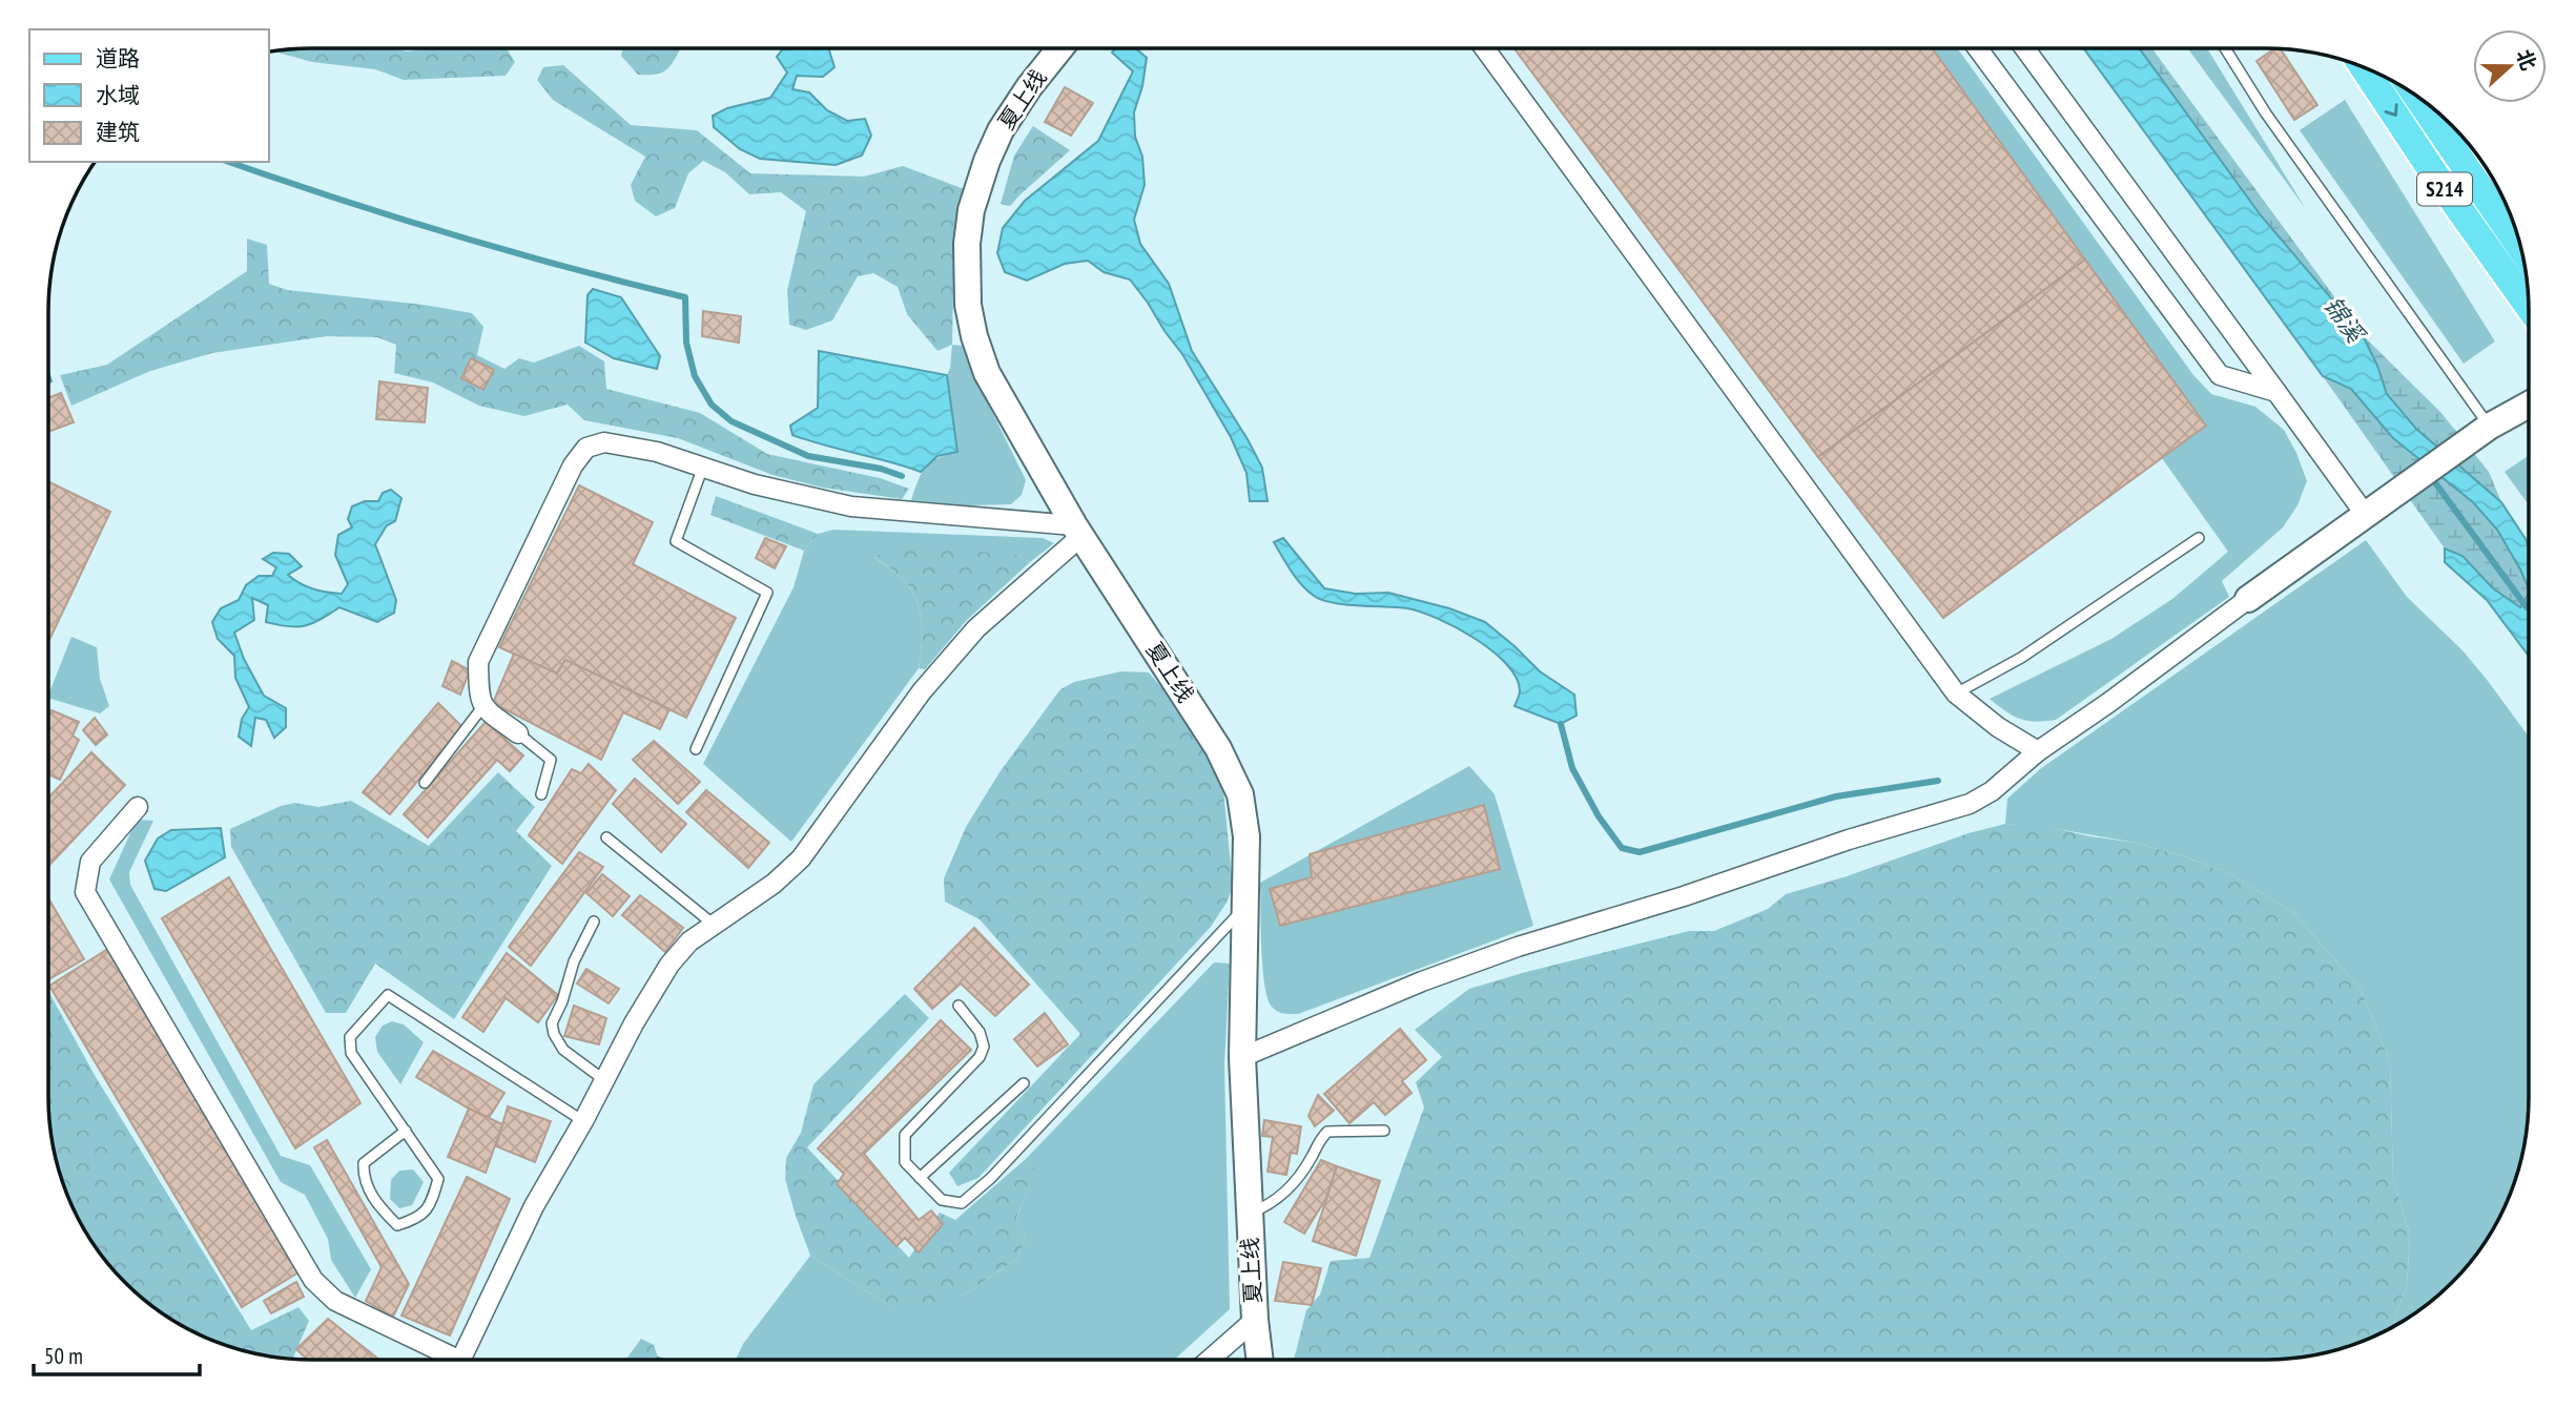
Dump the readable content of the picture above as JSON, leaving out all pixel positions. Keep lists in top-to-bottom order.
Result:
{
  "streets": {
    "main road": ["S214"],
    "street": ["夏上线"]
  },
  "water": ["锦溪"],
  "legend": ["道路", "水域", "建筑"],
  "scale_bar": "50 m",
  "north": "right"
}
